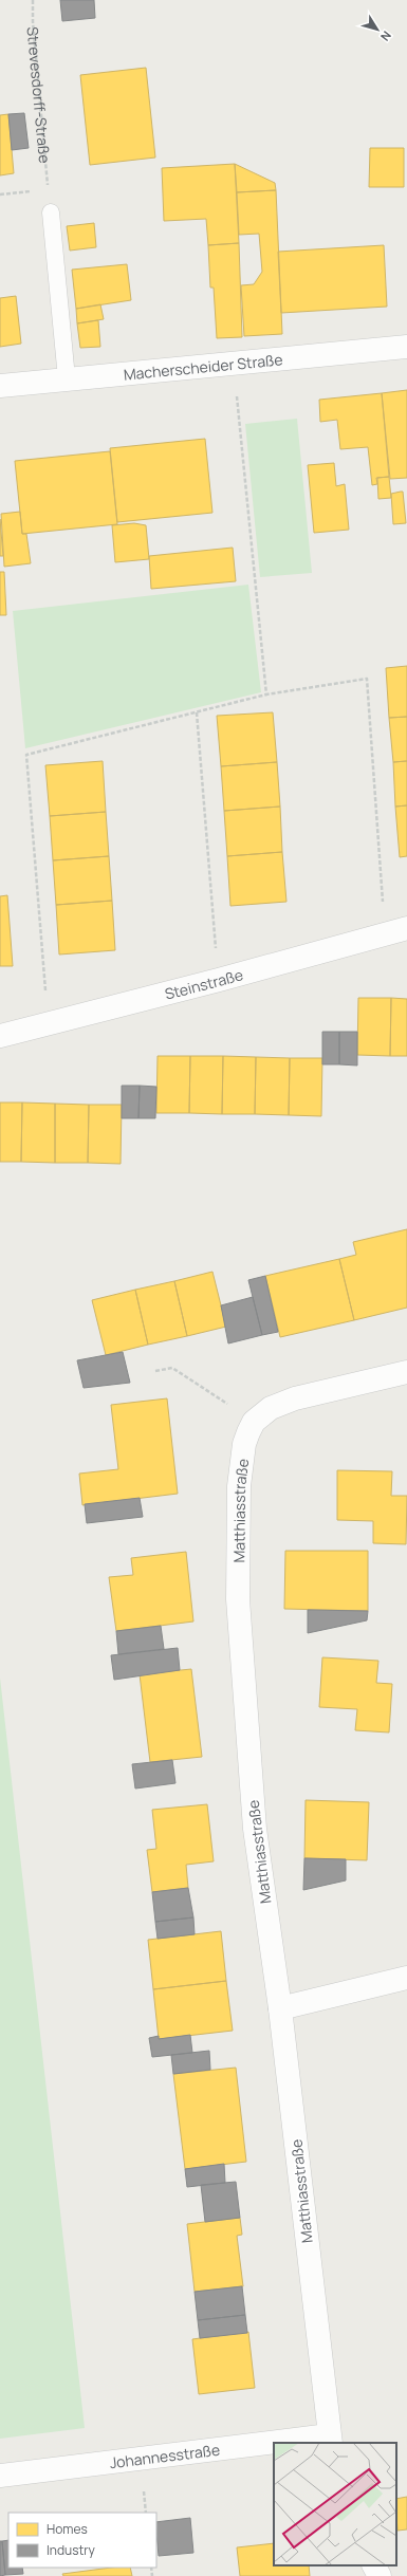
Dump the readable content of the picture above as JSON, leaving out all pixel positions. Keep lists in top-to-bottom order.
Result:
{
  "streets": {
    "street": [
      "Macherscheider Straße",
      "Steinstraße",
      "Matthiasstraße",
      "Johannesstraße"
    ],
    "path": ["Strevesdorff-Straße"]
  },
  "crossings": [
    ["Matthiasstraße", "Johannesstraße"]
  ],
  "legend": ["Homes", "Industry"],
  "north": "bottom right"
}
